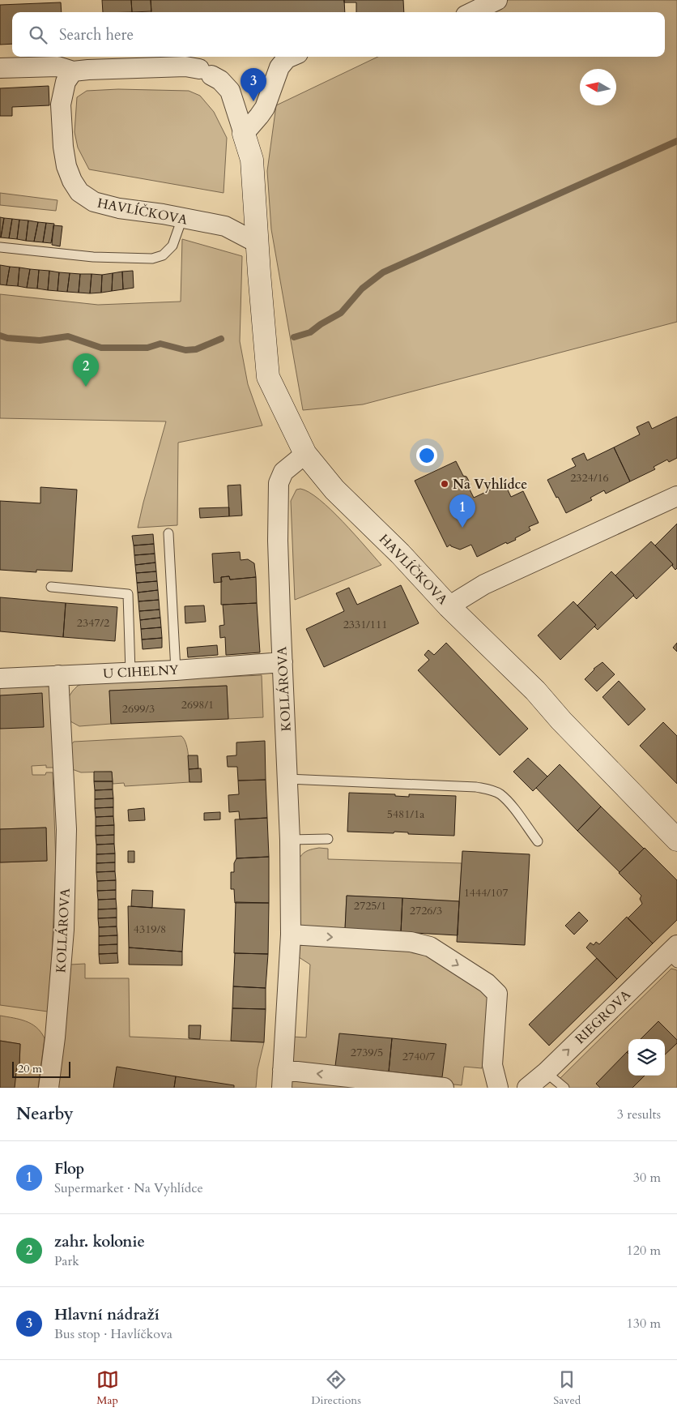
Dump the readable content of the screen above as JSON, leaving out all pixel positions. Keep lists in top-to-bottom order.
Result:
{
  "streets": {
    "street": [
      "HAVLÍČKOVA",
      "U CIHELNY",
      "KOLLÁROVA",
      "RIEGROVA"
    ]
  },
  "crossings": [
    ["HAVLÍČKOVA", "KOLLÁROVA"],
    ["U CIHELNY", "KOLLÁROVA"]
  ],
  "one_way": ["RIEGROVA"],
  "places": ["Na Vyhlídce"],
  "house_numbers": [
    "2324/16",
    "2347/2",
    "2331/111",
    "2698/1",
    "2699/3",
    "5481/1a",
    "1444/107",
    "2725/1",
    "2726/3",
    "4319/8",
    "2739/5",
    "2740/7"
  ],
  "scale_bar": "20 m",
  "north": "left",
  "page": {
    "search": "Search here",
    "pins": ["3", "2", "1"],
    "scale": "20 m",
    "heading": ["Nearby", "3 results"],
    "list": [
      {
        "mark": "1",
        "name": "Flop",
        "note": "Supermarket · Na Vyhlídce",
        "value": "30 m"
      },
      {
        "mark": "2",
        "name": "zahr. kolonie",
        "note": "Park",
        "value": "120 m"
      },
      {
        "mark": "3",
        "name": "Hlavní nádraží",
        "note": "Bus stop · Havlíčkova",
        "value": "130 m"
      }
    ],
    "nav": ["Map", "Directions", "Saved"]
  }
}
